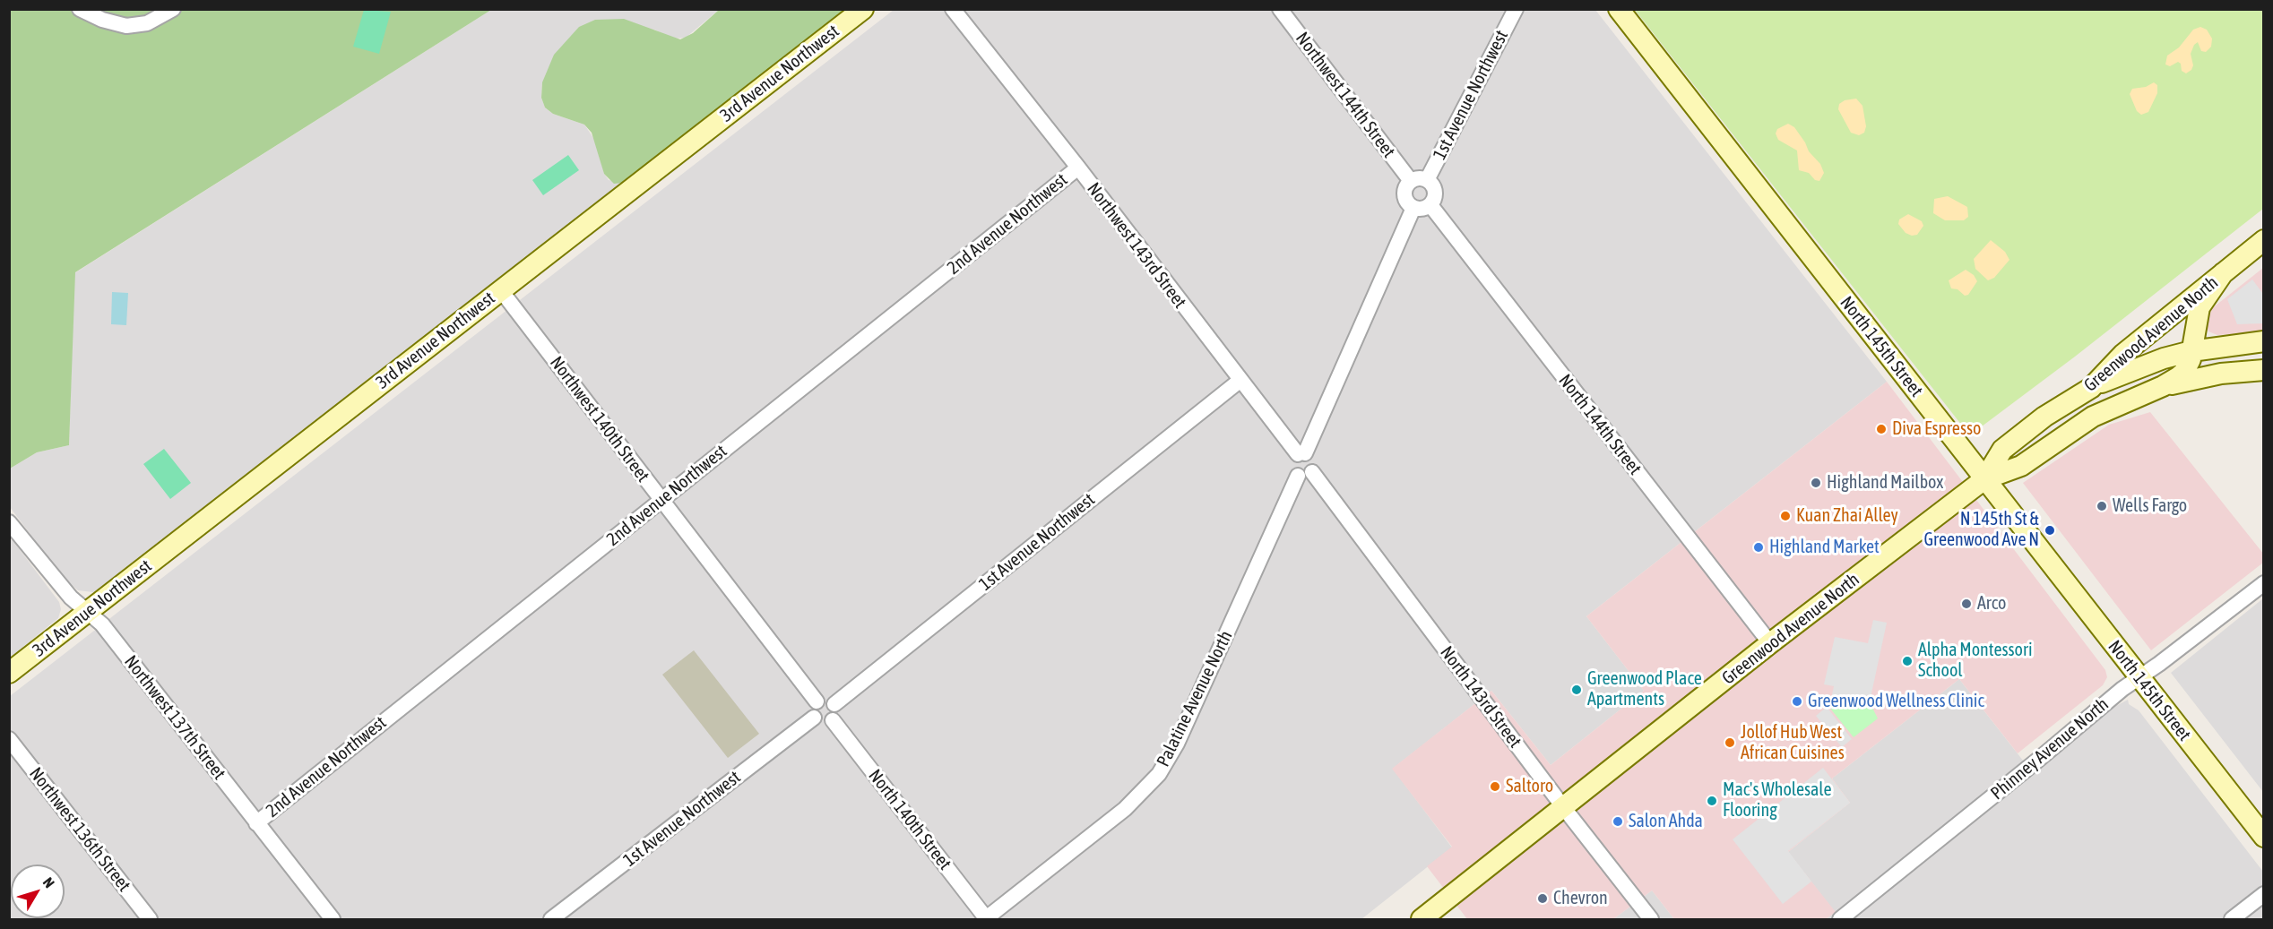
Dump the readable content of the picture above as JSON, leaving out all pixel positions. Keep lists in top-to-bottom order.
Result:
{
  "streets": {
    "street": [
      "3rd Avenue Northwest",
      "Northwest 144th Street",
      "1st Avenue Northwest",
      "2nd Avenue Northwest",
      "Northwest 143rd Street",
      "Greenwood Avenue North",
      "North 145th Street",
      "Northwest 140th Street",
      "North 144th Street",
      "North 143rd Street",
      "Palatine Avenue North",
      "Northwest 137th Street",
      "Phinney Avenue North",
      "North 140th Street",
      "Northwest 136th Street"
    ]
  },
  "crossings": [
    ["3rd Avenue Northwest", "Northwest 140th Street"],
    ["3rd Avenue Northwest", "Northwest 137th Street"],
    ["Northwest 144th Street", "1st Avenue Northwest"],
    ["Northwest 144th Street", "North 144th Street"],
    ["1st Avenue Northwest", "Northwest 143rd Street"],
    ["1st Avenue Northwest", "Northwest 140th Street"],
    ["1st Avenue Northwest", "North 144th Street"],
    ["1st Avenue Northwest", "North 140th Street"],
    ["2nd Avenue Northwest", "Northwest 143rd Street"],
    ["2nd Avenue Northwest", "Northwest 140th Street"],
    ["2nd Avenue Northwest", "Northwest 137th Street"],
    ["Greenwood Avenue North", "North 145th Street"],
    ["Greenwood Avenue North", "North 144th Street"],
    ["Greenwood Avenue North", "North 143rd Street"],
    ["North 145th Street", "Phinney Avenue North"],
    ["Northwest 140th Street", "North 140th Street"],
    ["North 143rd Street", "Palatine Avenue North"],
    ["Palatine Avenue North", "North 140th Street"]
  ],
  "places": [
    "Diva Espresso",
    "Highland Mailbox",
    "Wells Fargo",
    "Kuan Zhai Alley",
    "N 145th St & Greenwood Ave N",
    "Highland Market",
    "Arco",
    "Alpha Montessori School",
    "Greenwood Place Apartments",
    "Greenwood Wellness Clinic",
    "Jollof Hub West African Cuisines",
    "Saltoro",
    "Mac's Wholesale Flooring",
    "Salon Ahda",
    "Chevron"
  ],
  "north": "top right"
}
